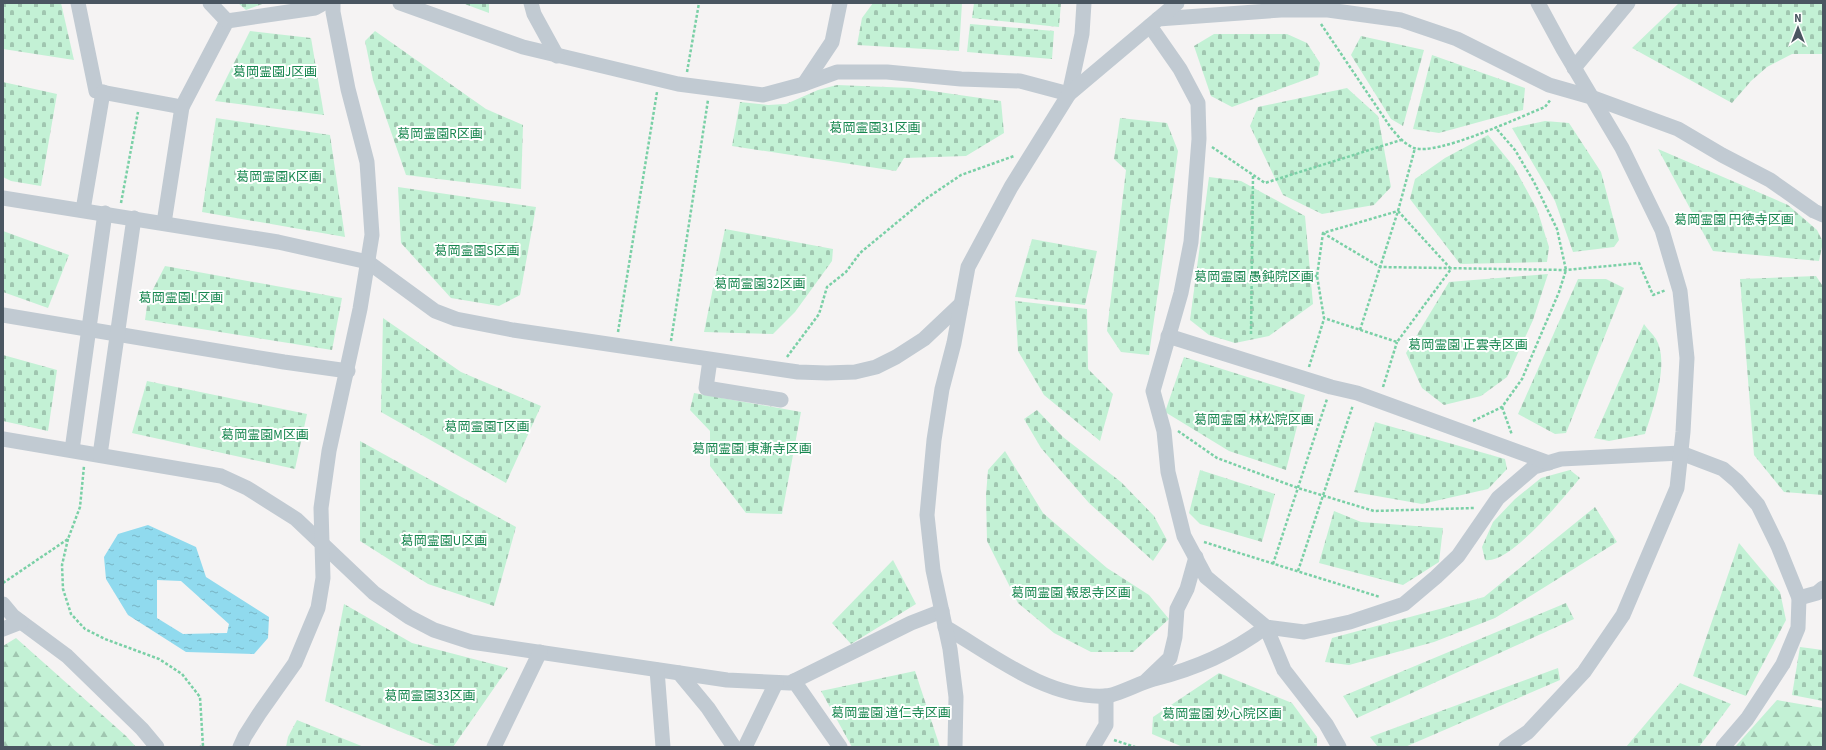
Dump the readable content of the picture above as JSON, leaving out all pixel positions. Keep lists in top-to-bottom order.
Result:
{
  "parks": [
    "葛岡霊園J区画",
    "葛岡霊園31区画",
    "葛岡霊園R区画",
    "葛岡霊園K区画",
    "葛岡霊園 円徳寺区画",
    "葛岡霊園S区画",
    "葛岡霊園 愚鈍院区画",
    "葛岡霊園32区画",
    "葛岡霊園L区画",
    "葛岡霊園 正雲寺区画",
    "葛岡霊園 林松院区画",
    "葛岡霊園T区画",
    "葛岡霊園M区画",
    "葛岡霊園 東漸寺区画",
    "葛岡霊園U区画",
    "葛岡霊園 報恩寺区画",
    "葛岡霊園33区画",
    "葛岡霊園 道仁寺区画",
    "葛岡霊園 妙心院区画"
  ],
  "north": "top"
}
